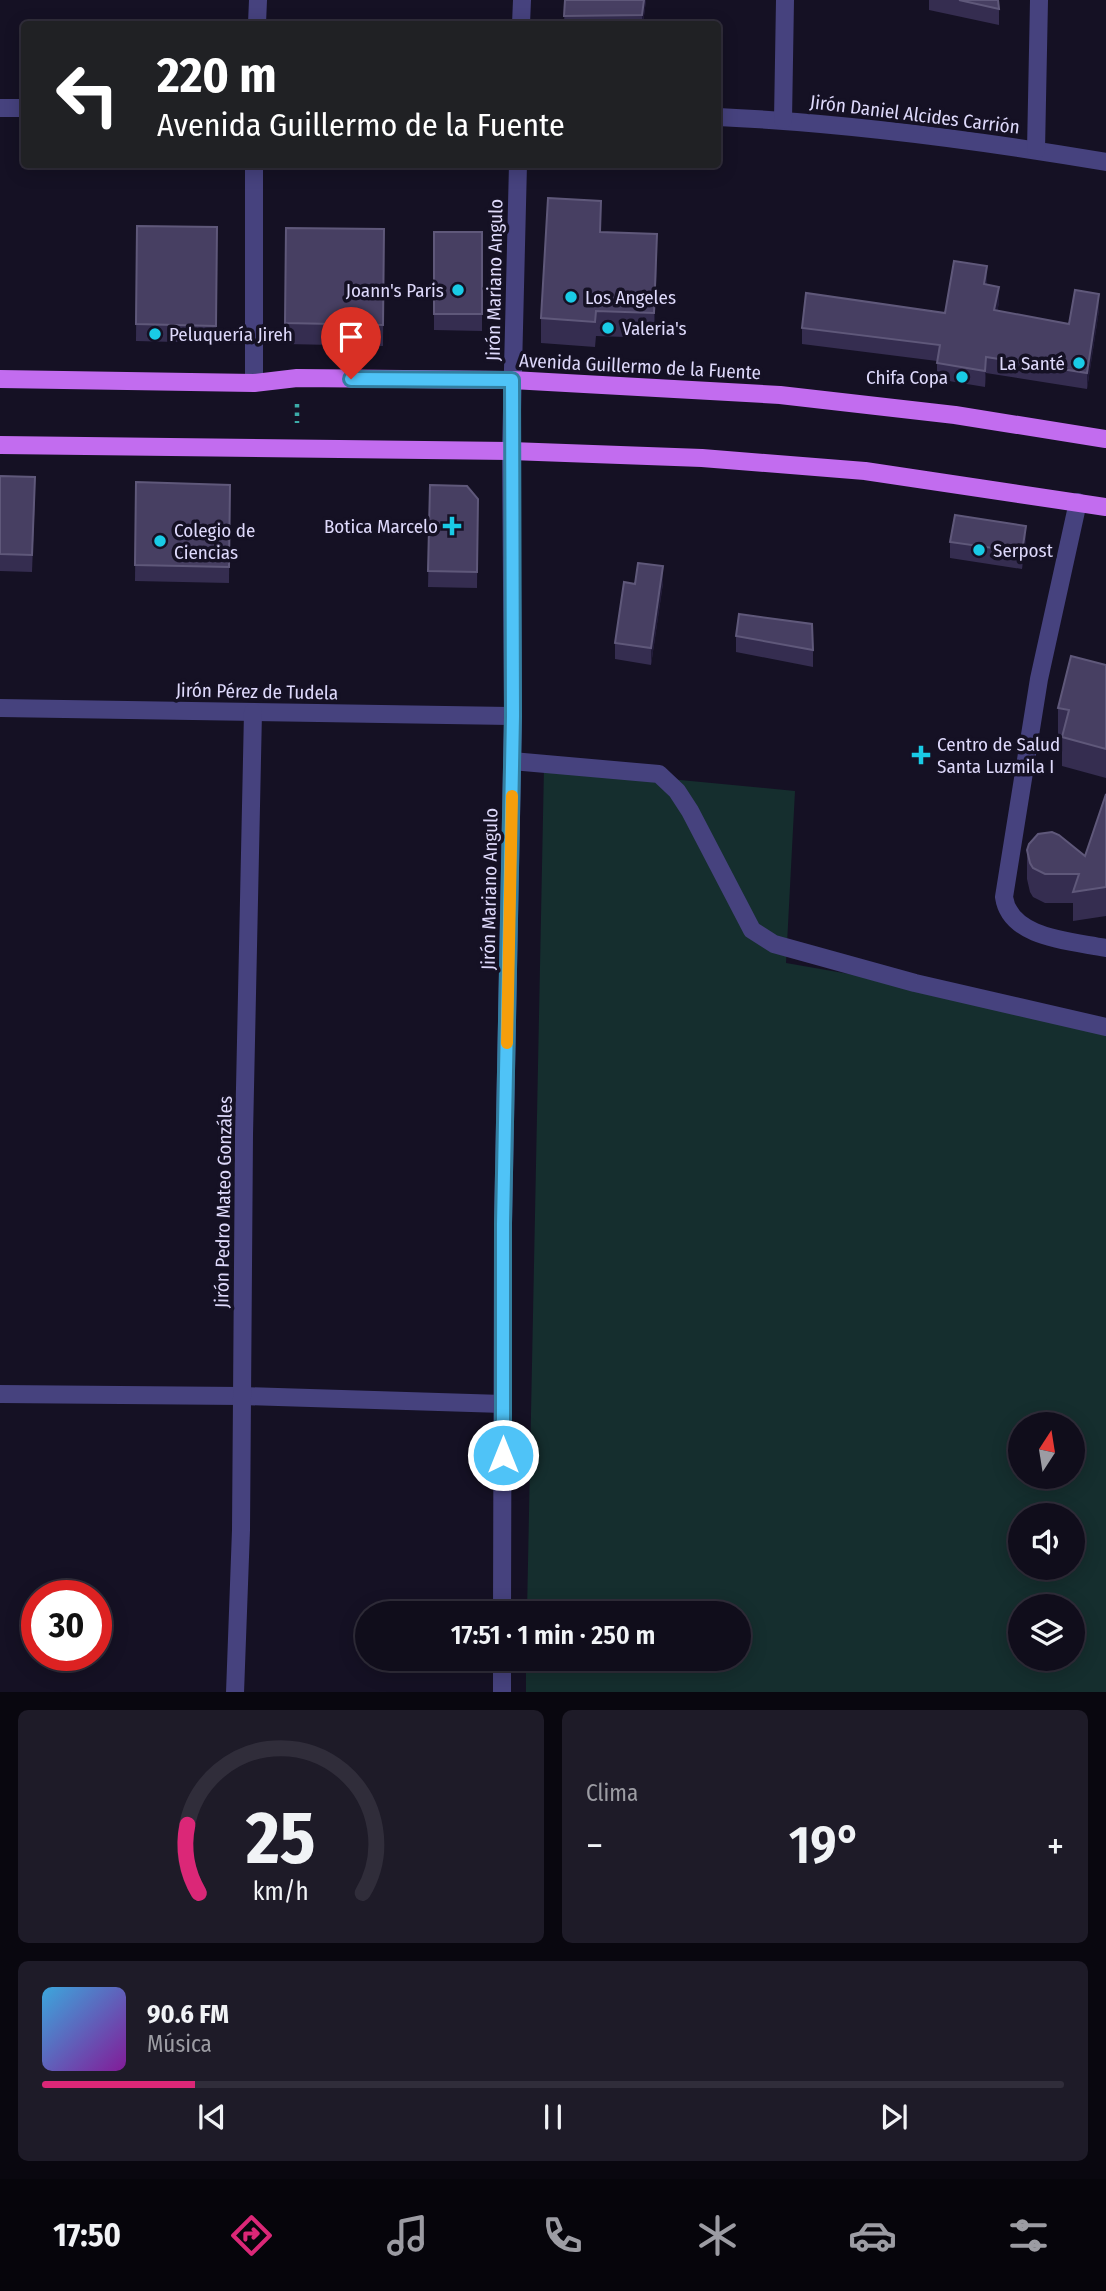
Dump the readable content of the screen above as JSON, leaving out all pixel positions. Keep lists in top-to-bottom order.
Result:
{
  "streets": {
    "main road": ["Avenida Guillermo de la Fuente"],
    "street": [
      "Jirón Daniel Alcides Carrión",
      "Jirón Mariano Angulo",
      "Jirón Pérez de Tudela",
      "Jirón Pedro Mateo Gonzáles"
    ]
  },
  "crossings": [
    ["Jirón Mariano Angulo", "Avenida Guillermo de la Fuente"],
    ["Jirón Mariano Angulo", "Jirón Pérez de Tudela"],
    ["Jirón Pérez de Tudela", "Jirón Pedro Mateo Gonzáles"]
  ],
  "places": {
    "other": [
      "Joann's Paris",
      "Los Angeles",
      "Valeria's",
      "Peluquería Jireh",
      "La Santé",
      "Chifa Copa",
      "Colegio de Ciencias",
      "Serpost"
    ],
    "health": ["Botica Marcelo", "Centro de Salud Santa Luzmila I"]
  },
  "north": "top",
  "page": {
    "turn": ["220 m", "Avenida Guillermo de la Fuente"],
    "limit": "30",
    "trip": "17:51 · 1 min · 250 m",
    "tile": "Clima",
    "heat": ["−", "19°", "+"],
    "song": ["90.6 FM", "Música"],
    "tabs": "17:50",
    "gauge": ["25", "km/h"]
  }
}
